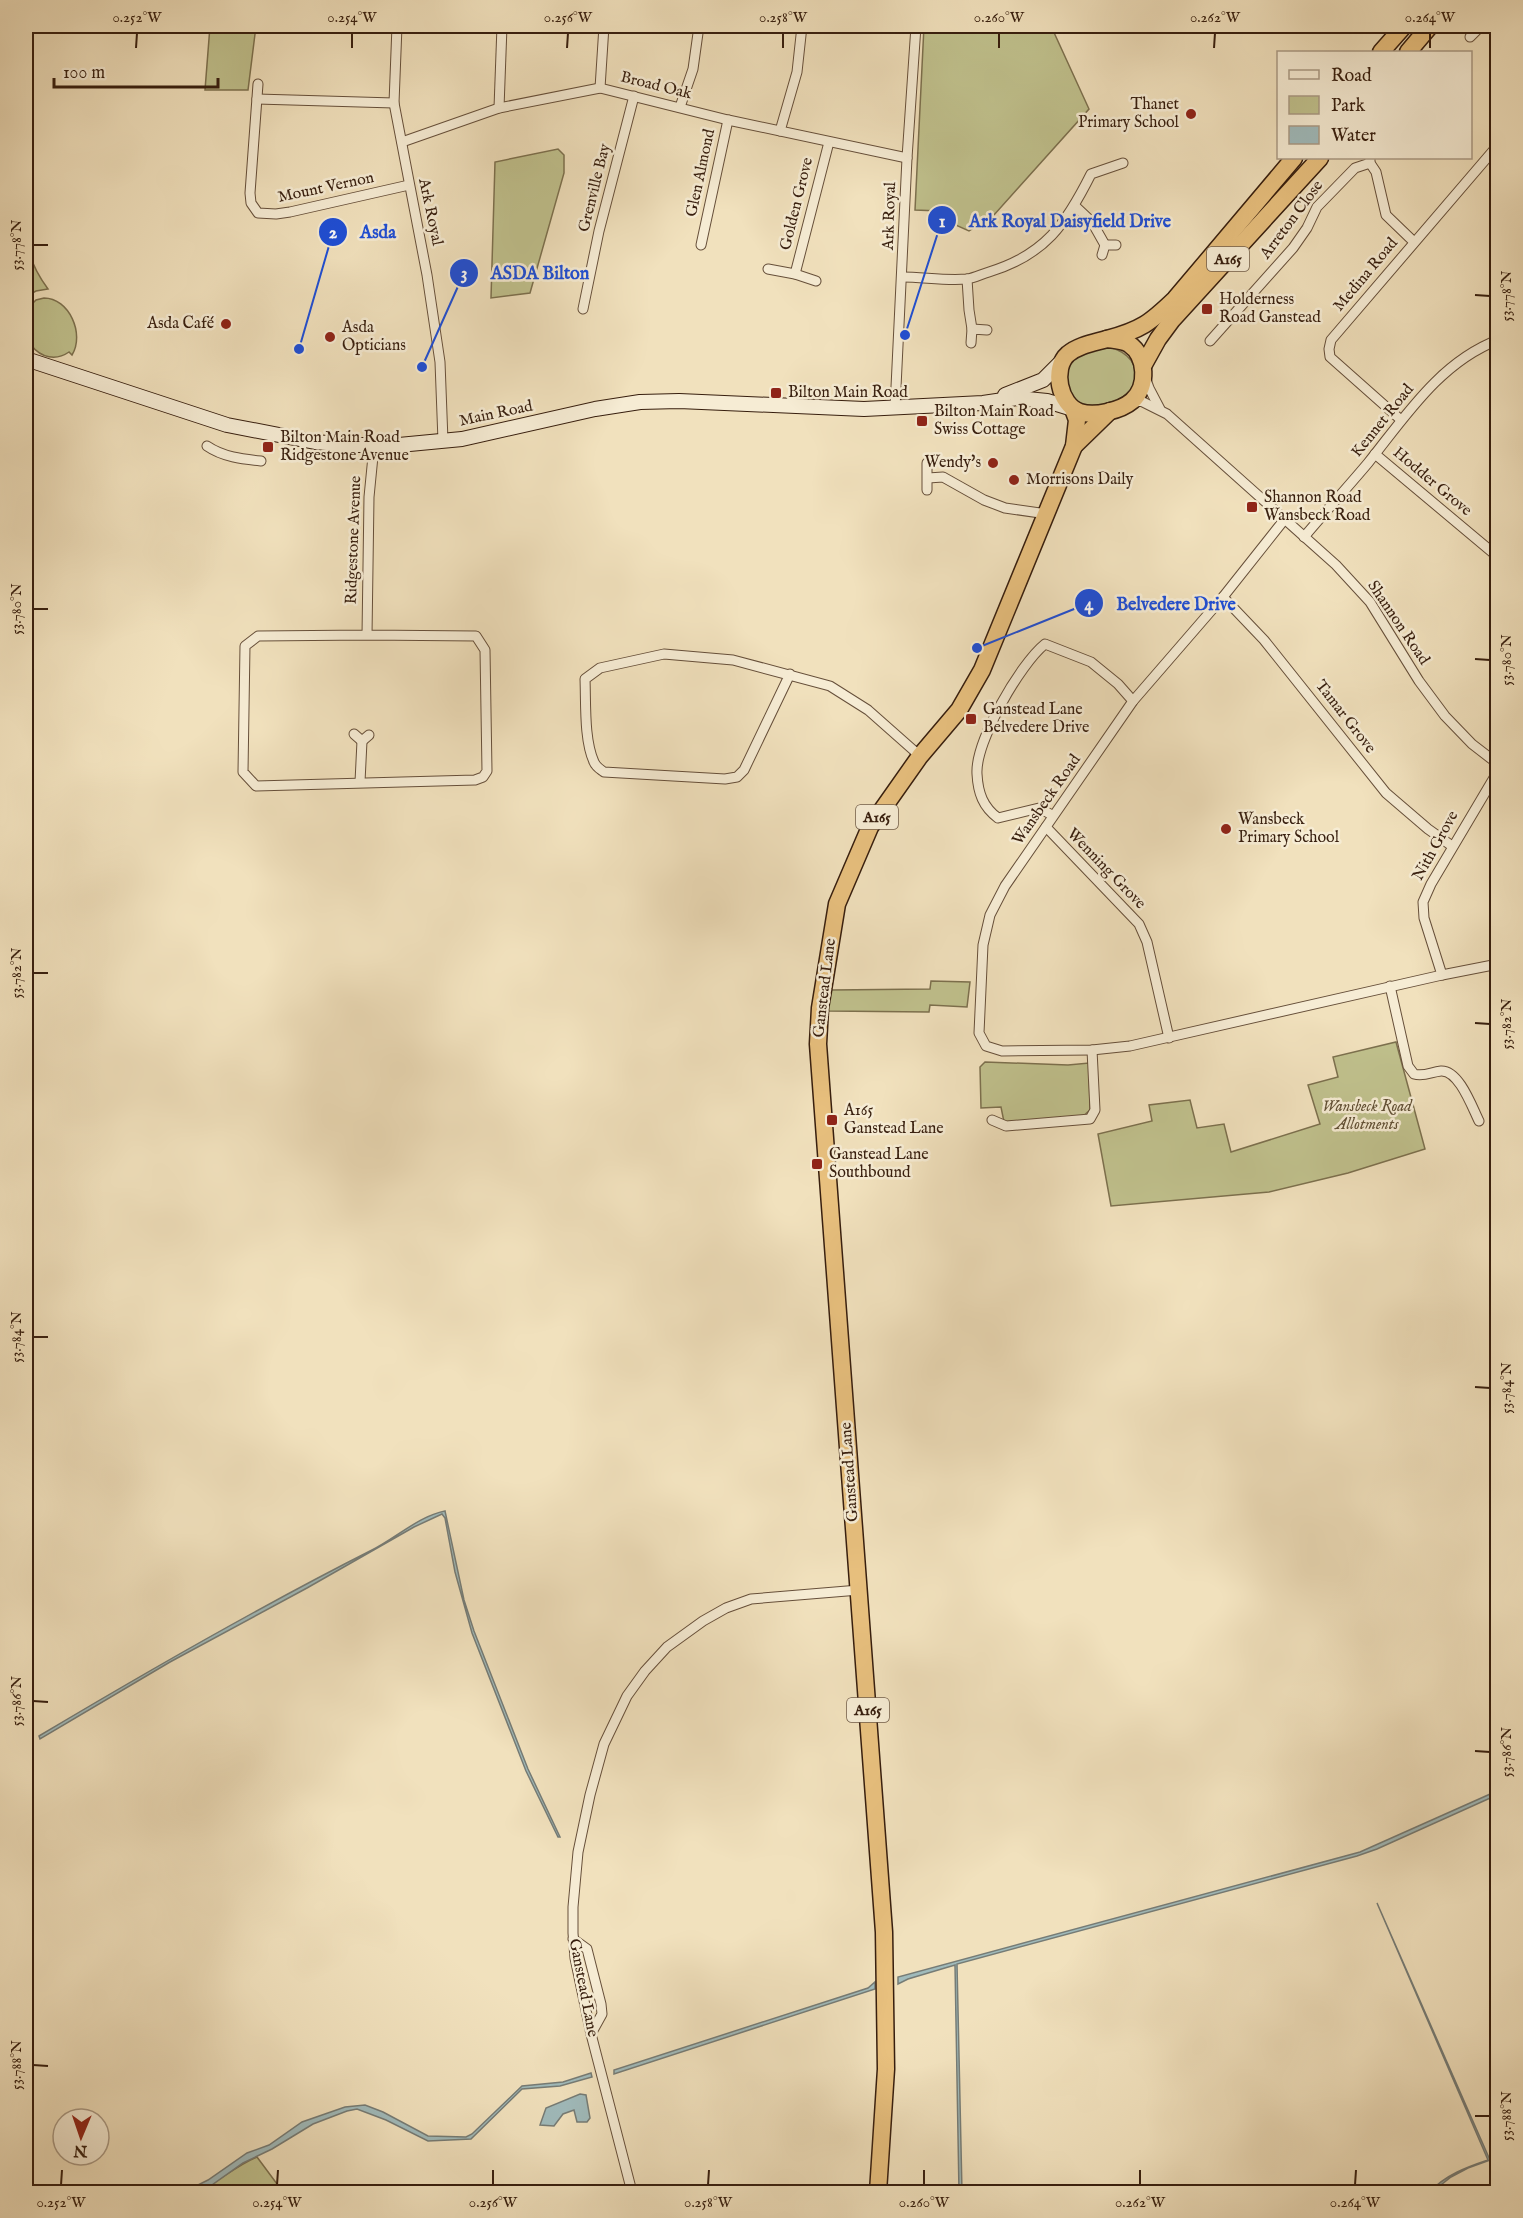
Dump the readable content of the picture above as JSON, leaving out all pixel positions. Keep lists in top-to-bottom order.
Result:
{
  "streets": {
    "highway": ["A165", "Ganstead Lane"],
    "main road": ["Main Road"],
    "street": [
      "Broad Oak",
      "Glen Almond",
      "Mount Vernon",
      "Grenville Bay",
      "Golden Grove",
      "Ark Royal",
      "Arreton Close",
      "Medina Road",
      "Kennet Road",
      "Hodder Grove",
      "Ridgestone Avenue",
      "Shannon Road",
      "Tamar Grove",
      "Wansbeck Road",
      "Nith Grove",
      "Wenning Grove"
    ]
  },
  "crossings": [
    ["Broad Oak", "Glen Almond"],
    ["Broad Oak", "Grenville Bay"],
    ["Broad Oak", "Golden Grove"],
    ["Broad Oak", "Ark Royal"],
    ["Mount Vernon", "Ark Royal"],
    ["Ark Royal", "Main Road"],
    ["Arreton Close", "Medina Road"],
    ["A165", "Main Road"],
    ["A165", "Shannon Road"],
    ["A165", "Ganstead Lane"],
    ["Medina Road", "Kennet Road"],
    ["Main Road", "Ridgestone Avenue"],
    ["Main Road", "Shannon Road"],
    ["Main Road", "Ganstead Lane"],
    ["Kennet Road", "Hodder Grove"],
    ["Kennet Road", "Shannon Road"],
    ["Shannon Road", "Wansbeck Road"],
    ["Shannon Road", "Ganstead Lane"],
    ["Tamar Grove", "Wansbeck Road"],
    ["Tamar Grove", "Nith Grove"],
    ["Wansbeck Road", "Nith Grove"],
    ["Wansbeck Road", "Wenning Grove"]
  ],
  "parks": ["Wansbeck Road Allotments"],
  "places": {
    "other": [
      "Thanet Primary School",
      "Asda Café",
      "Ark Royal Daisyfield Drive",
      "Asda Opticians",
      "Asda",
      "ASDA Bilton",
      "Wendy's",
      "Morrisons Daily",
      "Belvedere Drive",
      "Wansbeck Primary School"
    ],
    "transit": [
      "Holderness Road Ganstead",
      "Bilton Main Road",
      "Bilton Main Road Swiss Cottage",
      "Bilton Main Road Ridgestone Avenue",
      "Shannon Road Wansbeck Road",
      "Ganstead Lane Belvedere Drive",
      "A165 Ganstead Lane",
      "Ganstead Lane Southbound"
    ]
  },
  "legend": ["Road", "Park", "Water"],
  "scale_bar": "100 m",
  "north": "bottom",
  "coordinates": [
    "0.252°W",
    "0.254°W",
    "0.256°W",
    "0.258°W",
    "0.260°W",
    "0.262°W",
    "0.264°W",
    "53.778°N",
    "53.780°N",
    "53.782°N",
    "53.784°N",
    "53.786°N",
    "53.788°N"
  ]
}
